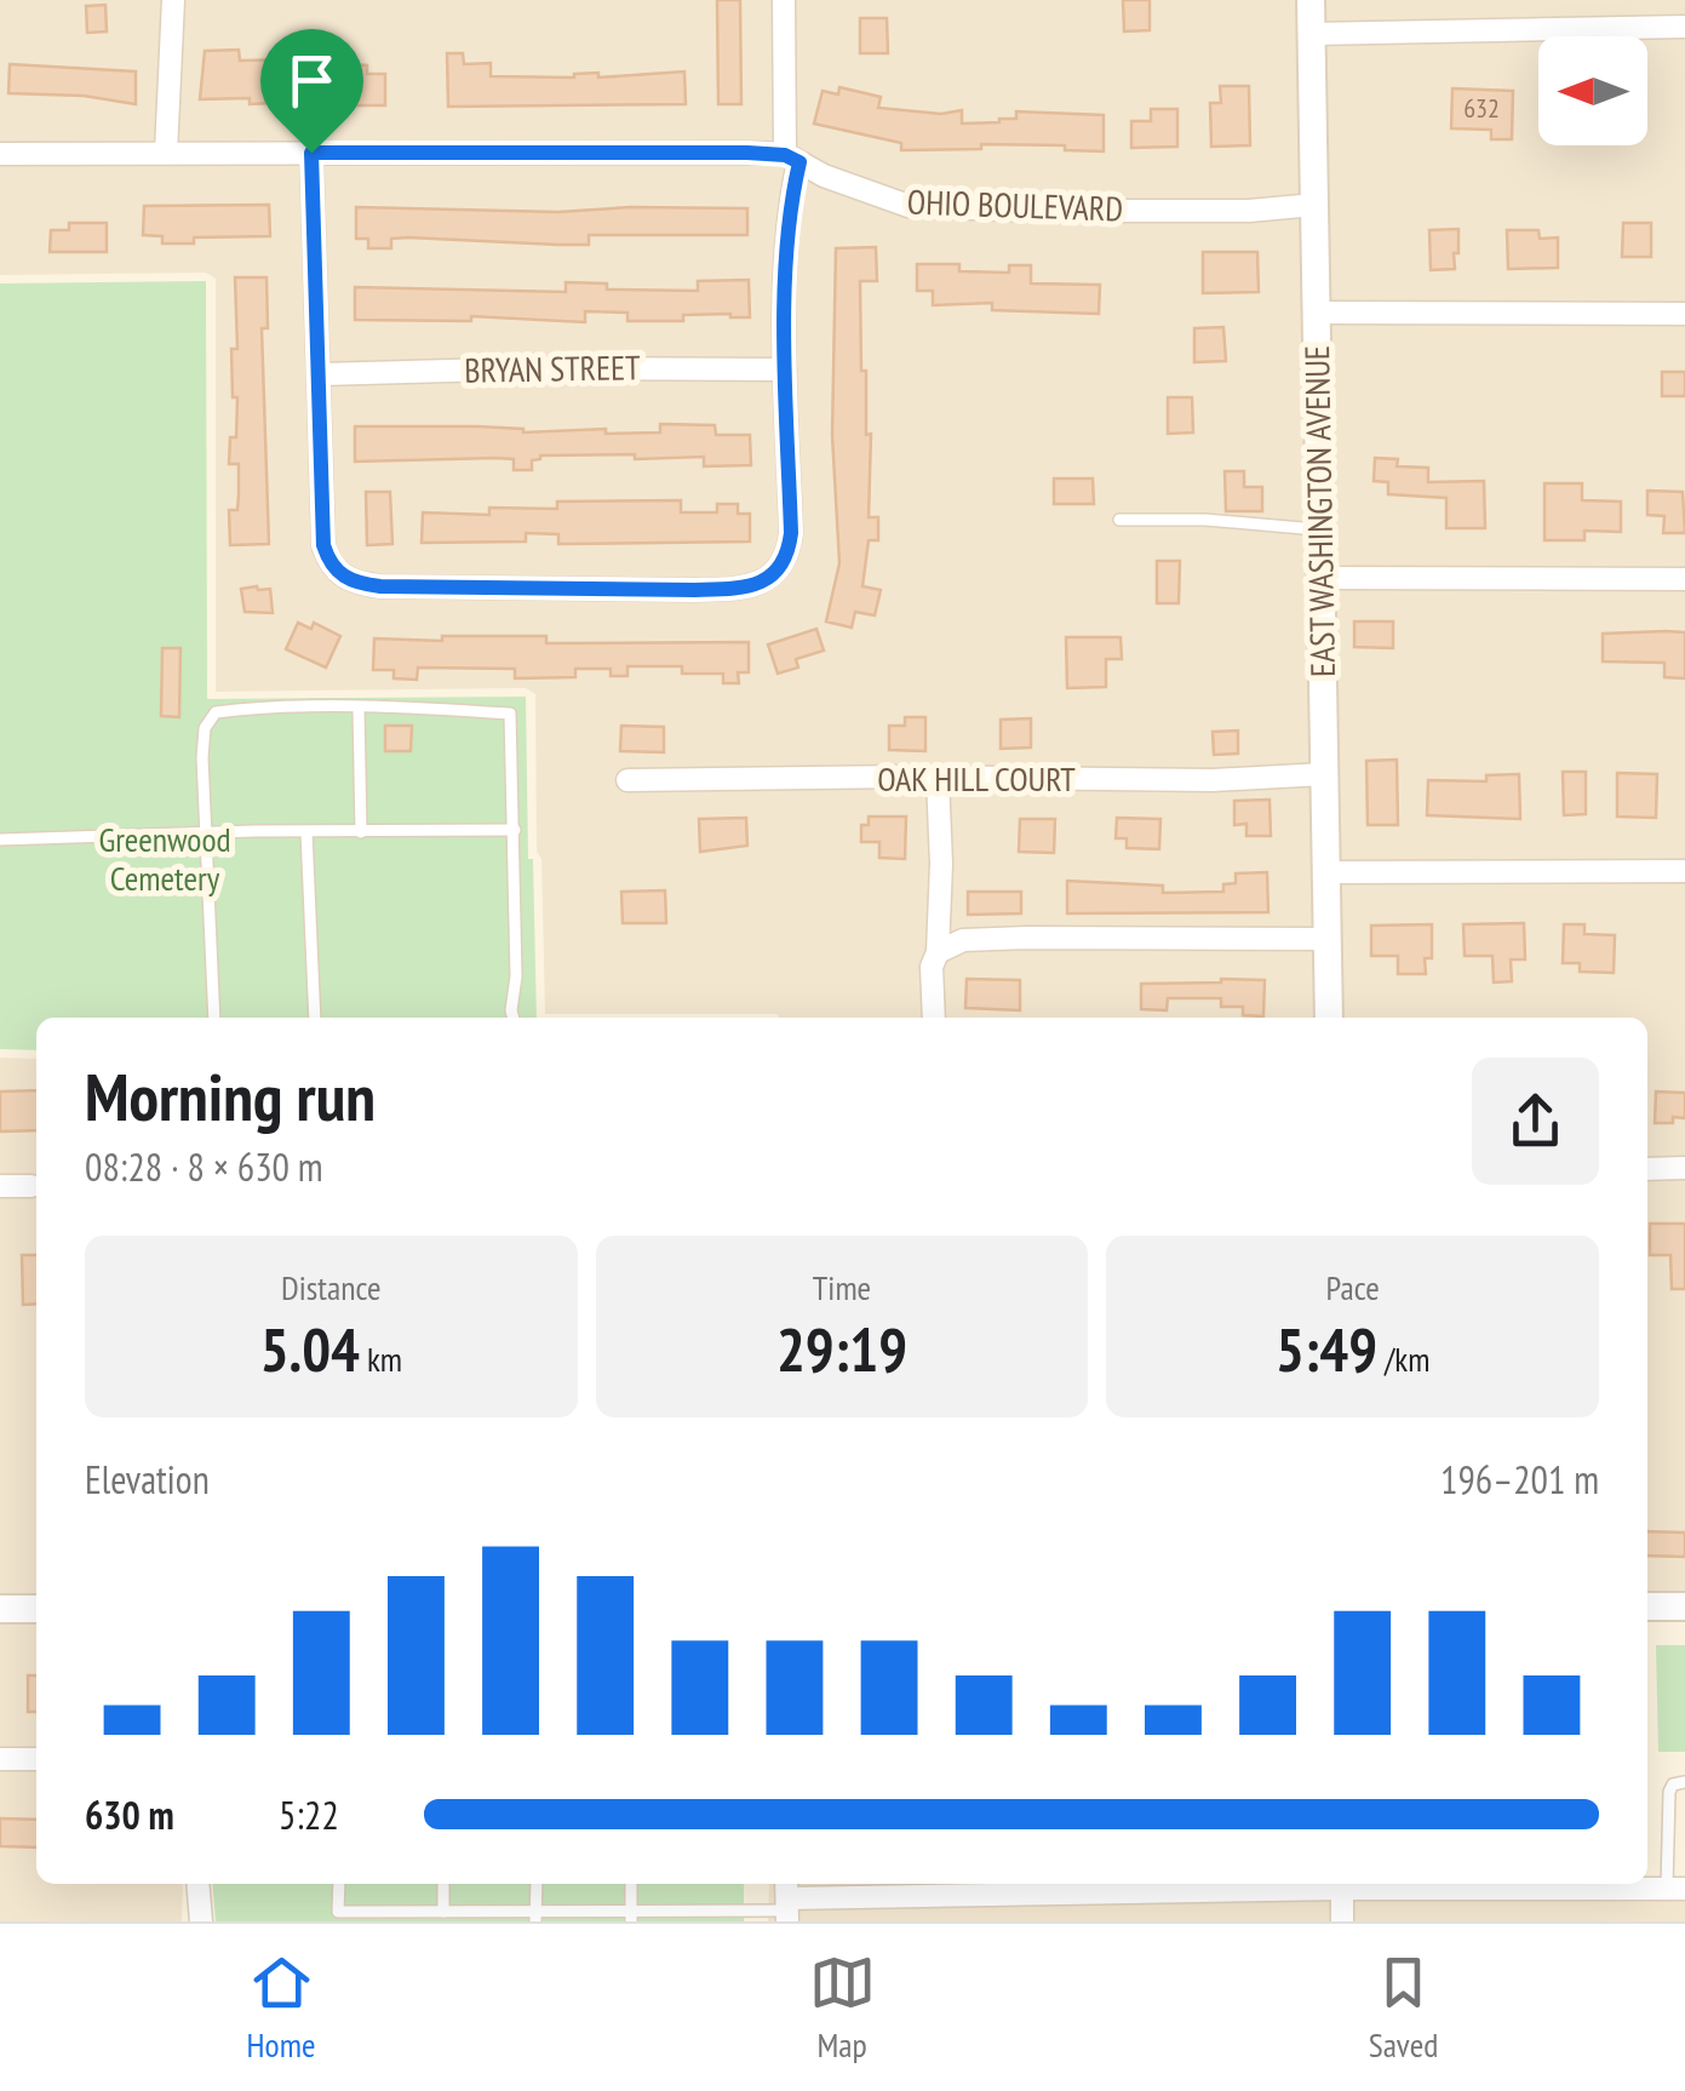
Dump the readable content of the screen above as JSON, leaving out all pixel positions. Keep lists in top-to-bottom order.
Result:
{
  "streets": {
    "street": [
      "OHIO BOULEVARD",
      "BRYAN STREET",
      "EAST WASHINGTON AVENUE",
      "OAK HILL COURT"
    ]
  },
  "crossings": [
    ["OHIO BOULEVARD", "EAST WASHINGTON AVENUE"],
    ["EAST WASHINGTON AVENUE", "OAK HILL COURT"]
  ],
  "parks": ["Greenwood Cemetery"],
  "house_numbers": ["632"],
  "north": "left",
  "page": {
    "heading": ["Morning run", "08:28 · 8 × 630 m"],
    "stats": [
      ["Distance", "5.04 km"],
      ["Time", "29:19"],
      ["Pace", "5:49 /km"]
    ],
    "chart": ["Elevation", "196–201 m"],
    "list": [
      {
        "name": "630 m",
        "note": "5:22"
      }
    ],
    "tabs": ["Home", "Map", "Saved"]
  }
}
